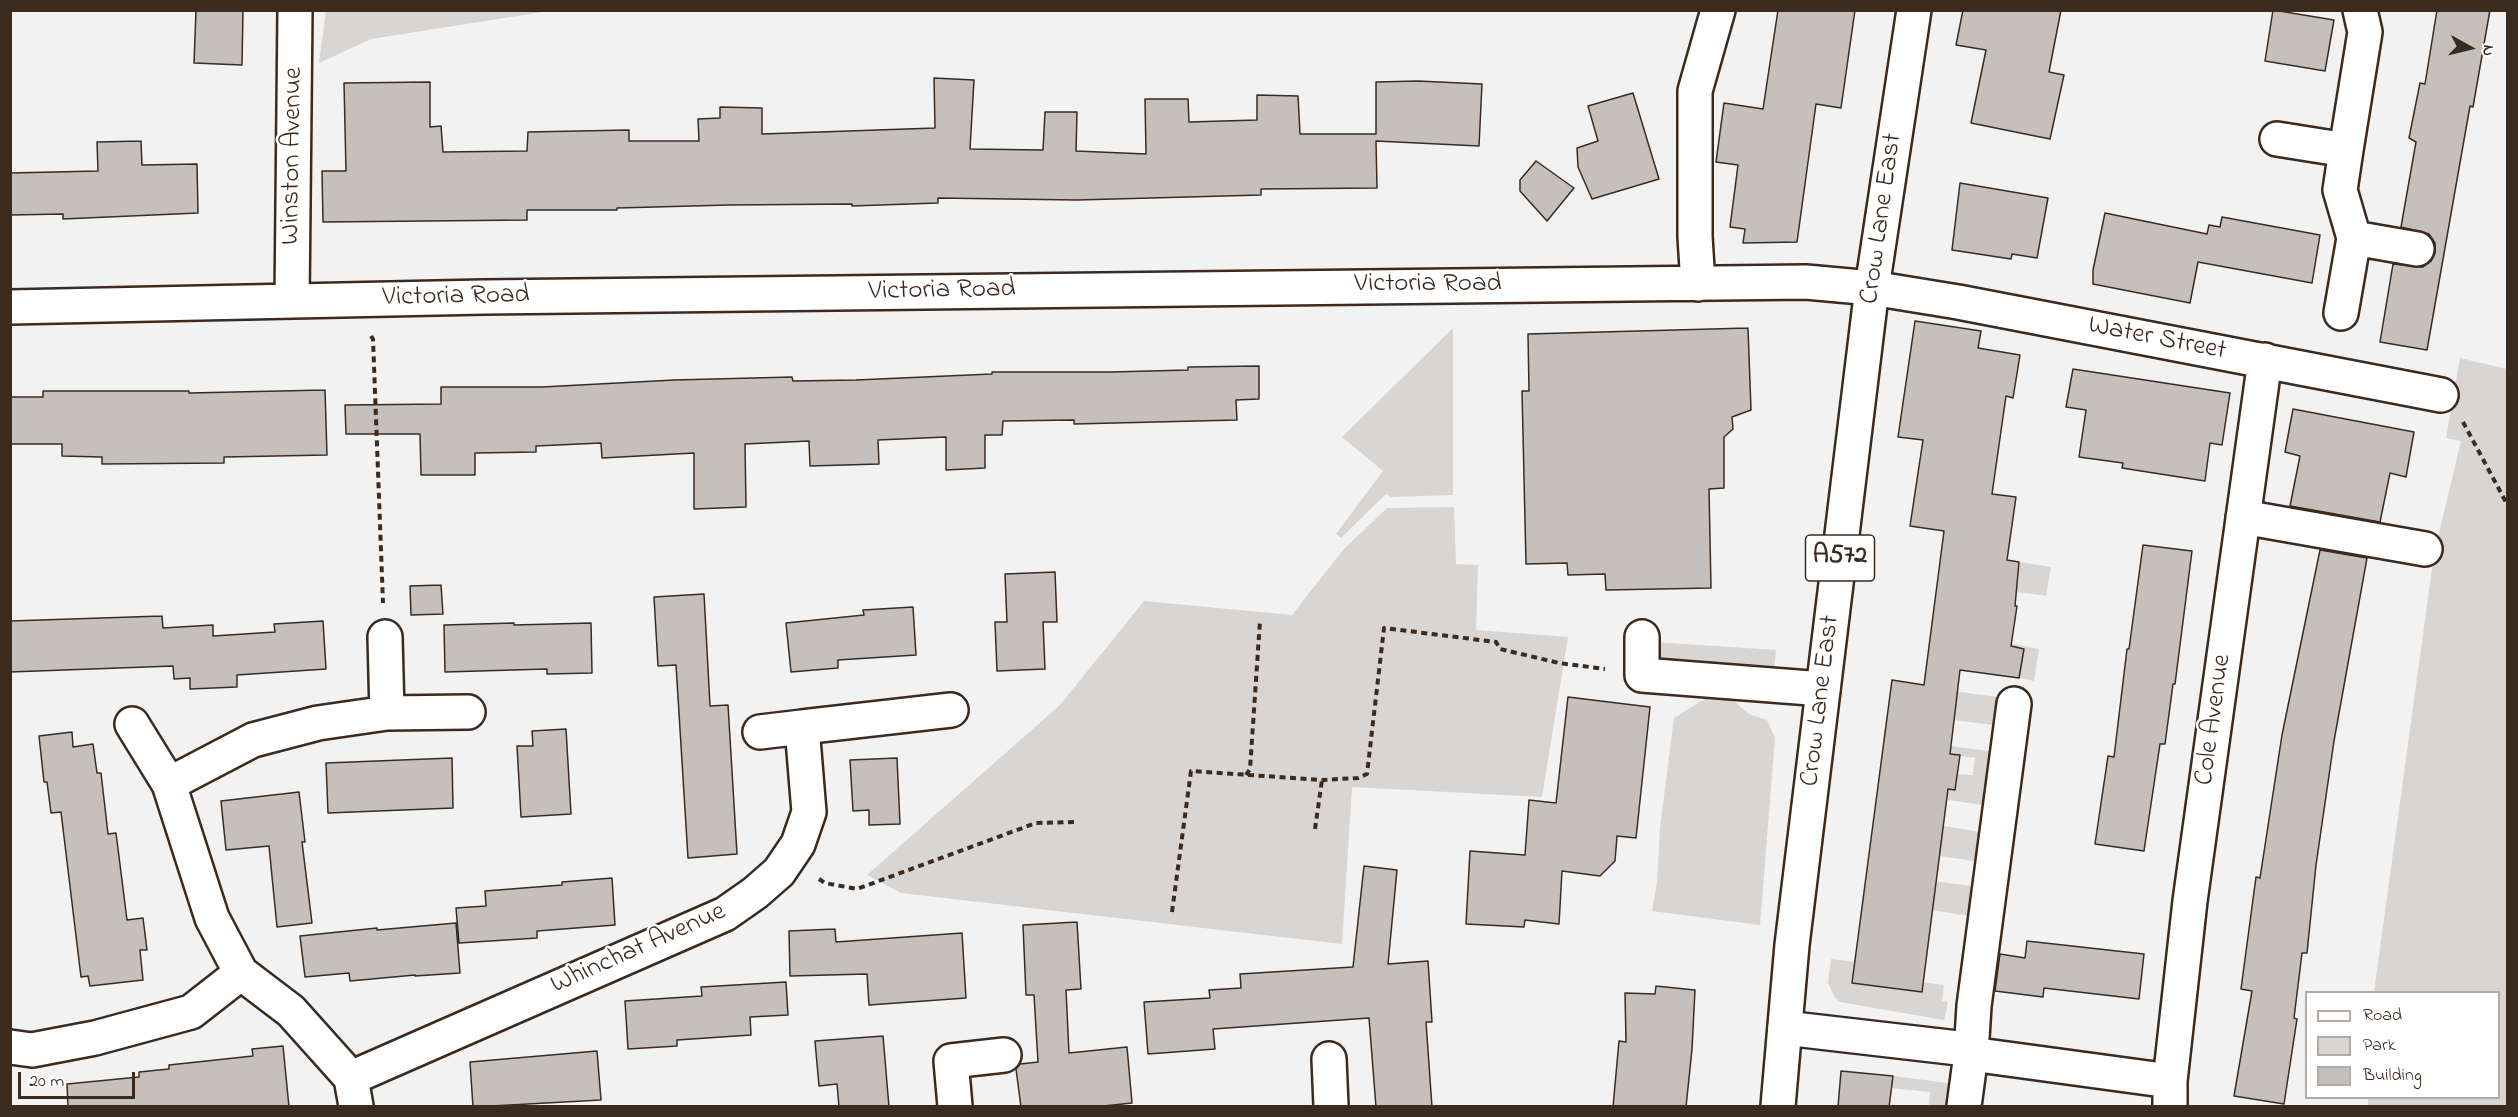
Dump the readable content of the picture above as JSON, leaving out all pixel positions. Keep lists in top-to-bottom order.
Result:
{
  "streets": {
    "street": [
      "Winston Avenue",
      "Crow Lane East",
      "Victoria Road",
      "Water Street",
      "A572",
      "Cole Avenue",
      "Whinchat Avenue"
    ]
  },
  "crossings": [
    ["Winston Avenue", "Victoria Road"],
    ["Crow Lane East", "Victoria Road"],
    ["Crow Lane East", "Water Street"],
    ["Crow Lane East", "Cole Avenue"],
    ["Victoria Road", "Water Street"],
    ["Water Street", "Cole Avenue"]
  ],
  "legend": ["Road", "Park", "Building"],
  "scale_bar": "20 m",
  "north": "right"
}
